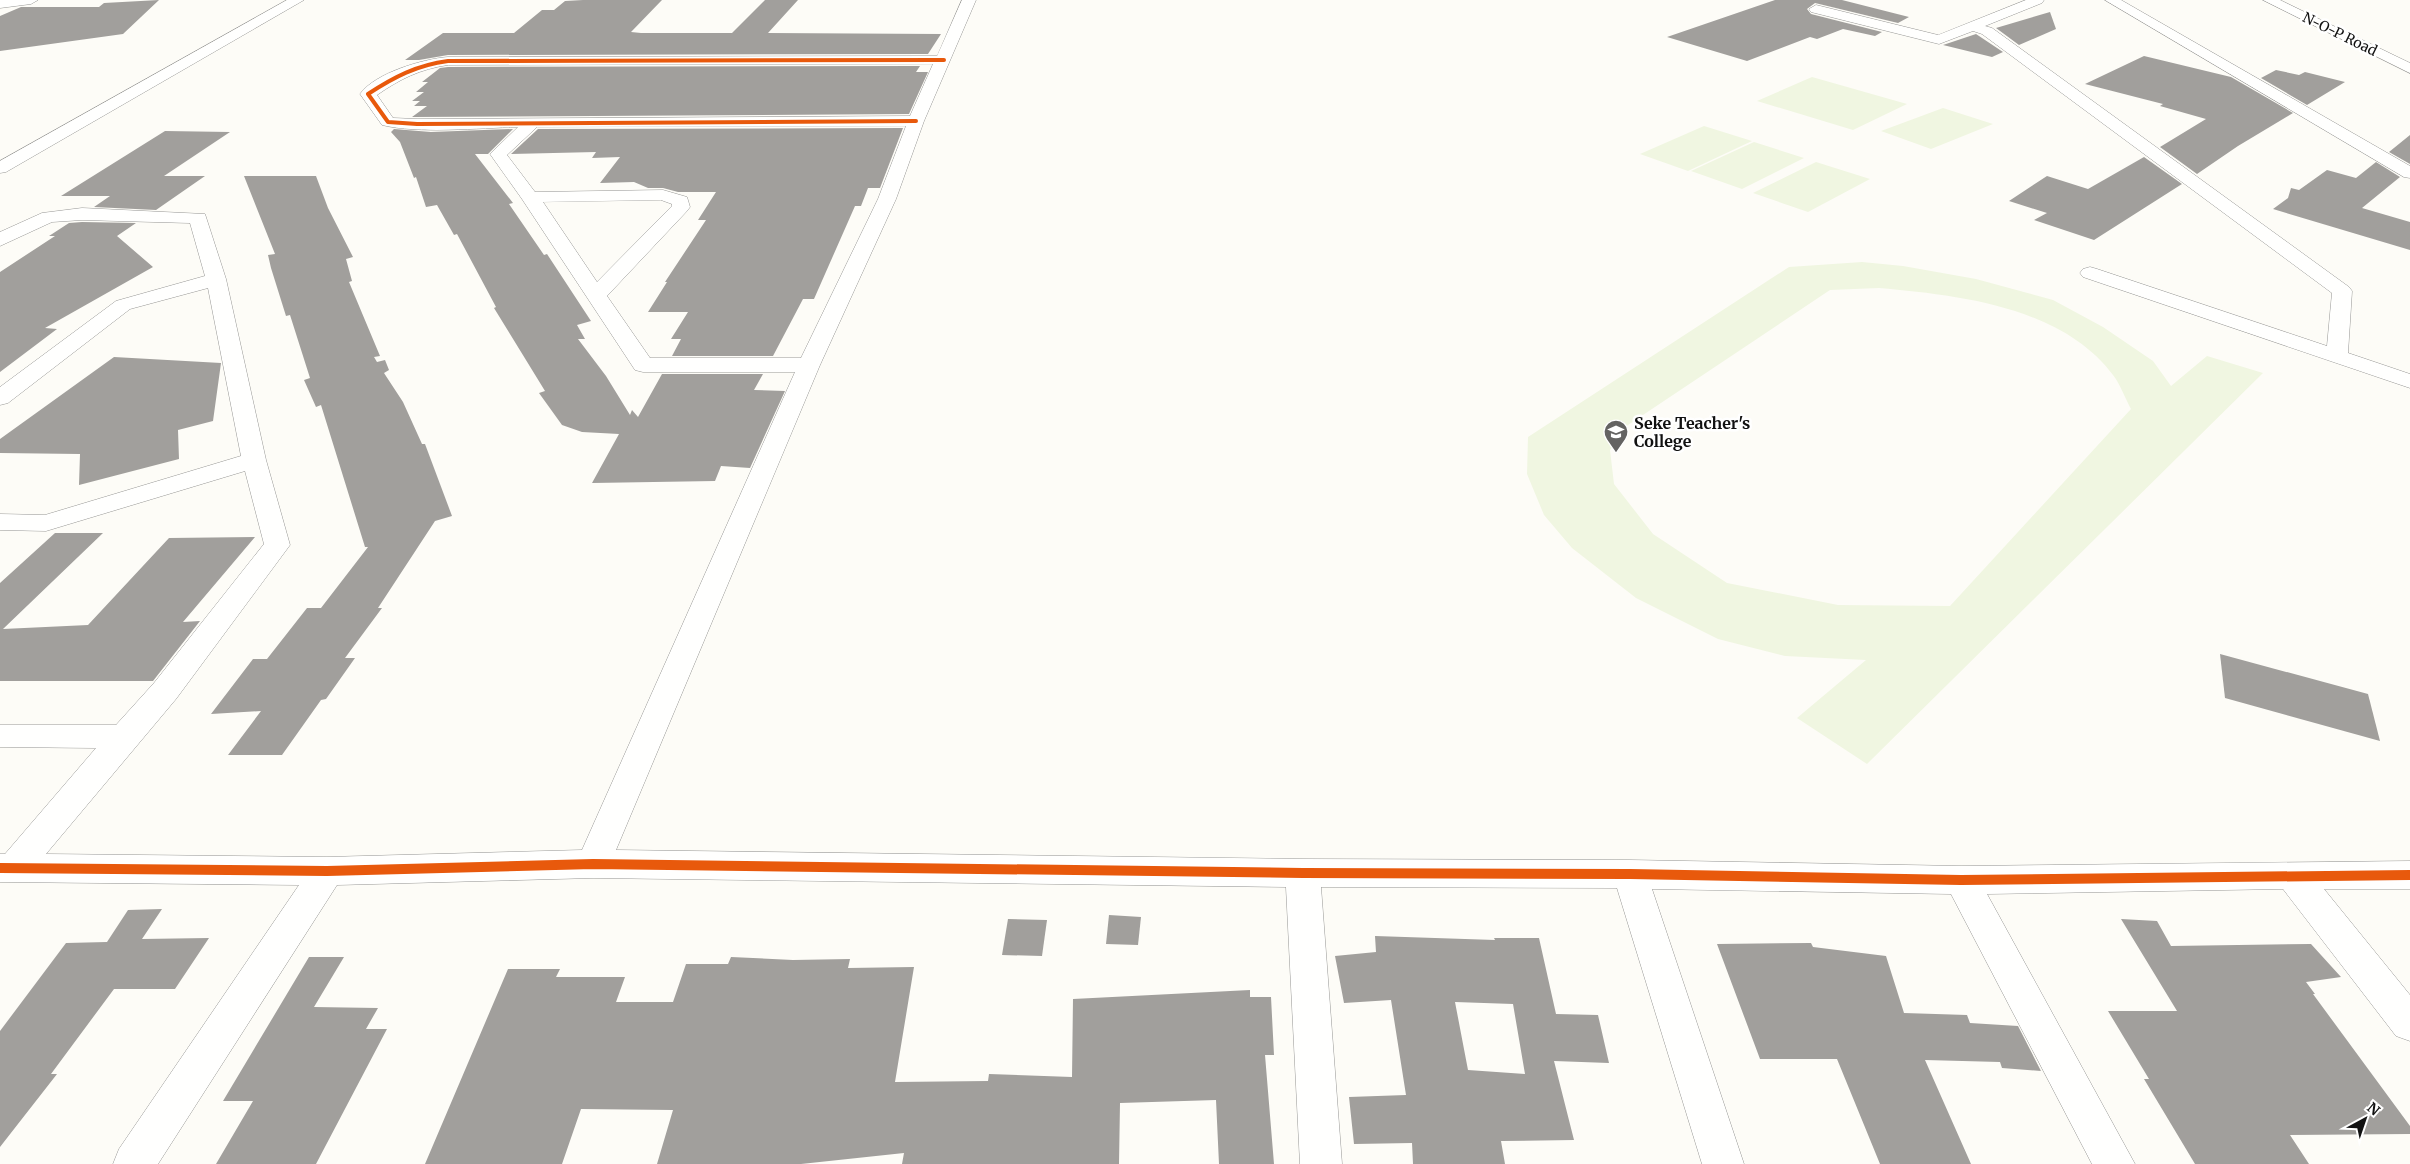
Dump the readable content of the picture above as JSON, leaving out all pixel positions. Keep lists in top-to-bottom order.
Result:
{
  "streets": {
    "street": ["N-O-P Road"]
  },
  "places": {
    "school or university": ["Seke Teacher's College"]
  },
  "north": "top right"
}
